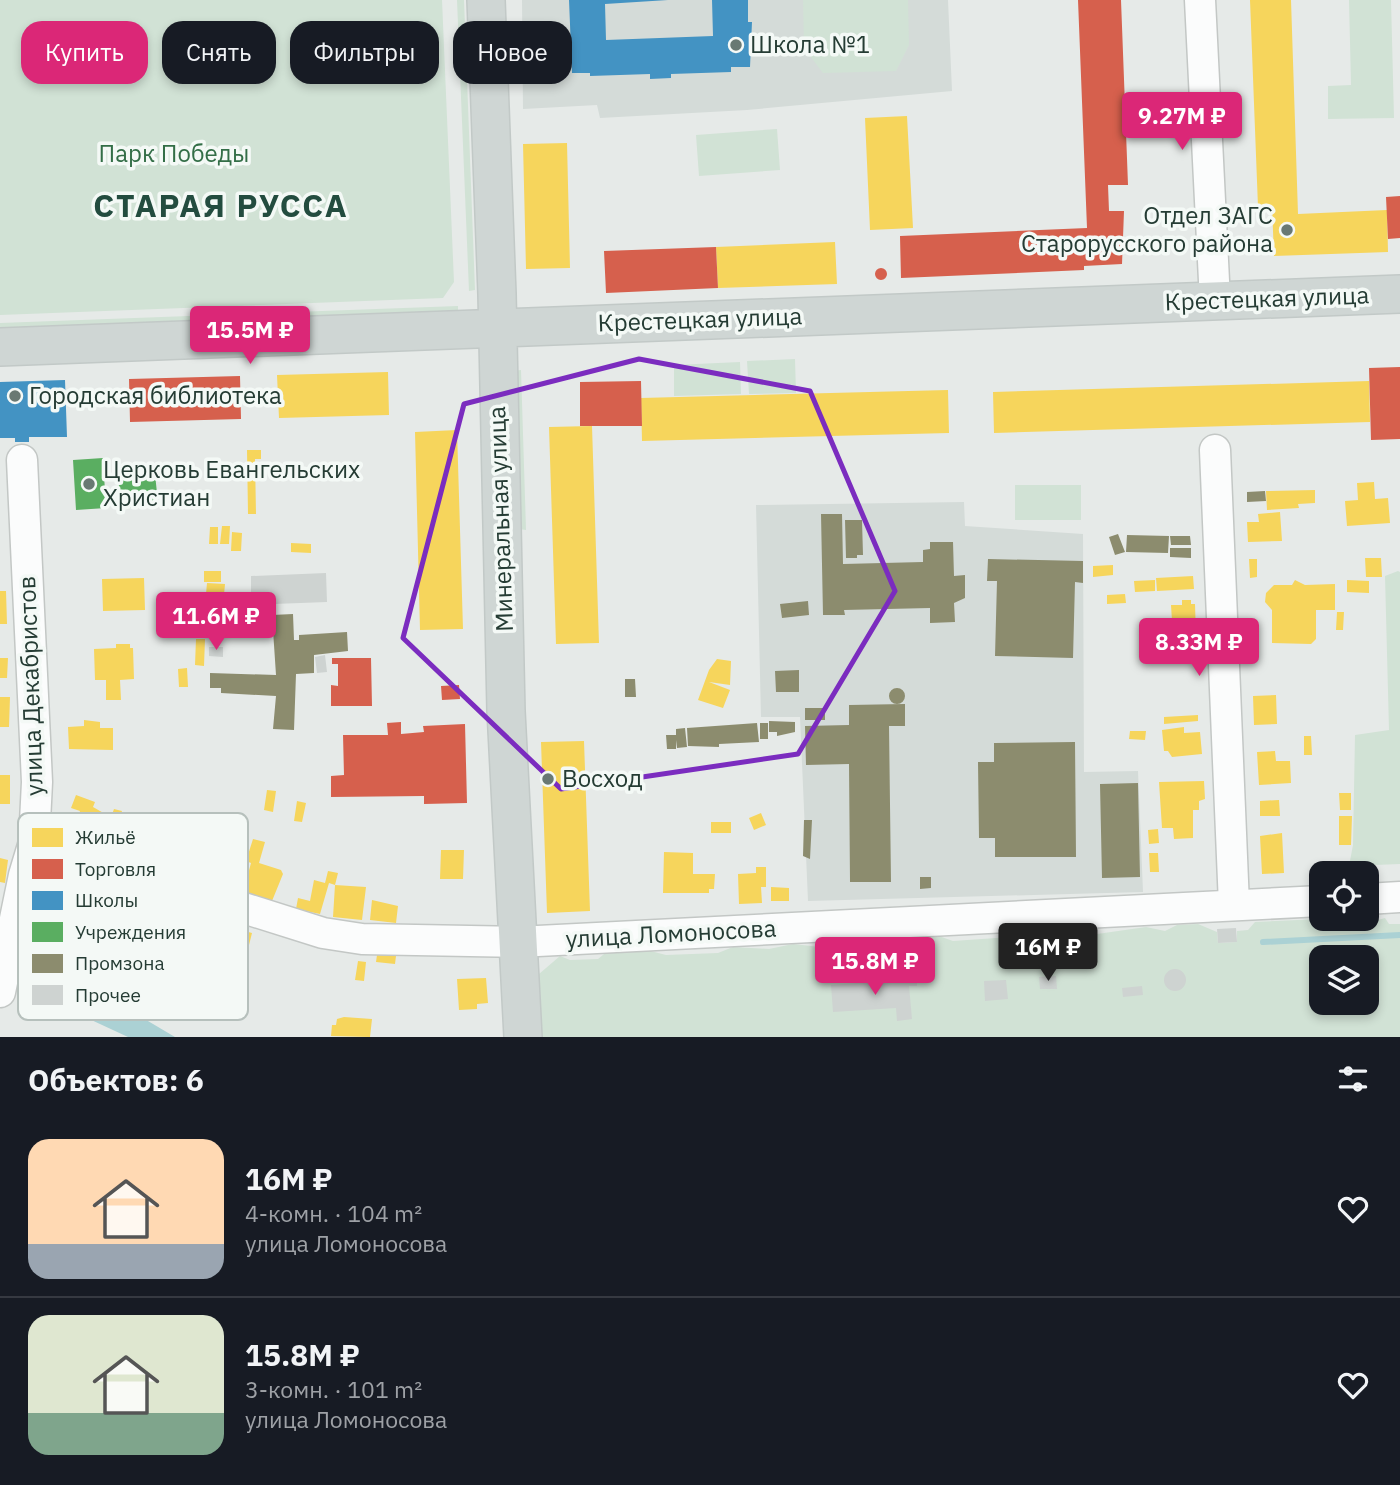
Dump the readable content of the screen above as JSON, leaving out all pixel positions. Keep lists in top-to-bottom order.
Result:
{
  "streets": {
    "main road": ["Крестецкая улица", "Минеральная улица"],
    "street": ["улица Декабристов", "улица Ломоносова"]
  },
  "crossings": [
    ["Крестецкая улица", "Минеральная улица"],
    ["Минеральная улица", "улица Ломоносова"]
  ],
  "districts": ["СТАРАЯ РУССА"],
  "parks": ["Парк Победы"],
  "places": [
    "Школа №1",
    "Отдел ЗАГС Старорусского района",
    "Городская библиотека",
    "Церковь Евангельских Христиан",
    "Восход"
  ],
  "legend": [
    "Жильё",
    "Торговля",
    "Школы",
    "Учреждения",
    "Промзона",
    "Прочее"
  ],
  "page": {
    "chip": [
      "Купить",
      "Снять",
      "Фильтры",
      "Новое"
    ],
    "price": [
      "9.27M ₽",
      "15.5M ₽",
      "11.6M ₽",
      "8.33M ₽",
      "16M ₽",
      "15.8M ₽"
    ],
    "heading": "Объектов: 6",
    "list": [
      {
        "name": "16M ₽",
        "note": "4-комн. · 104 m² · улица Ломоносова"
      },
      {
        "name": "15.8M ₽",
        "note": "3-комн. · 101 m² · улица Ломоносова"
      }
    ]
  }
}
